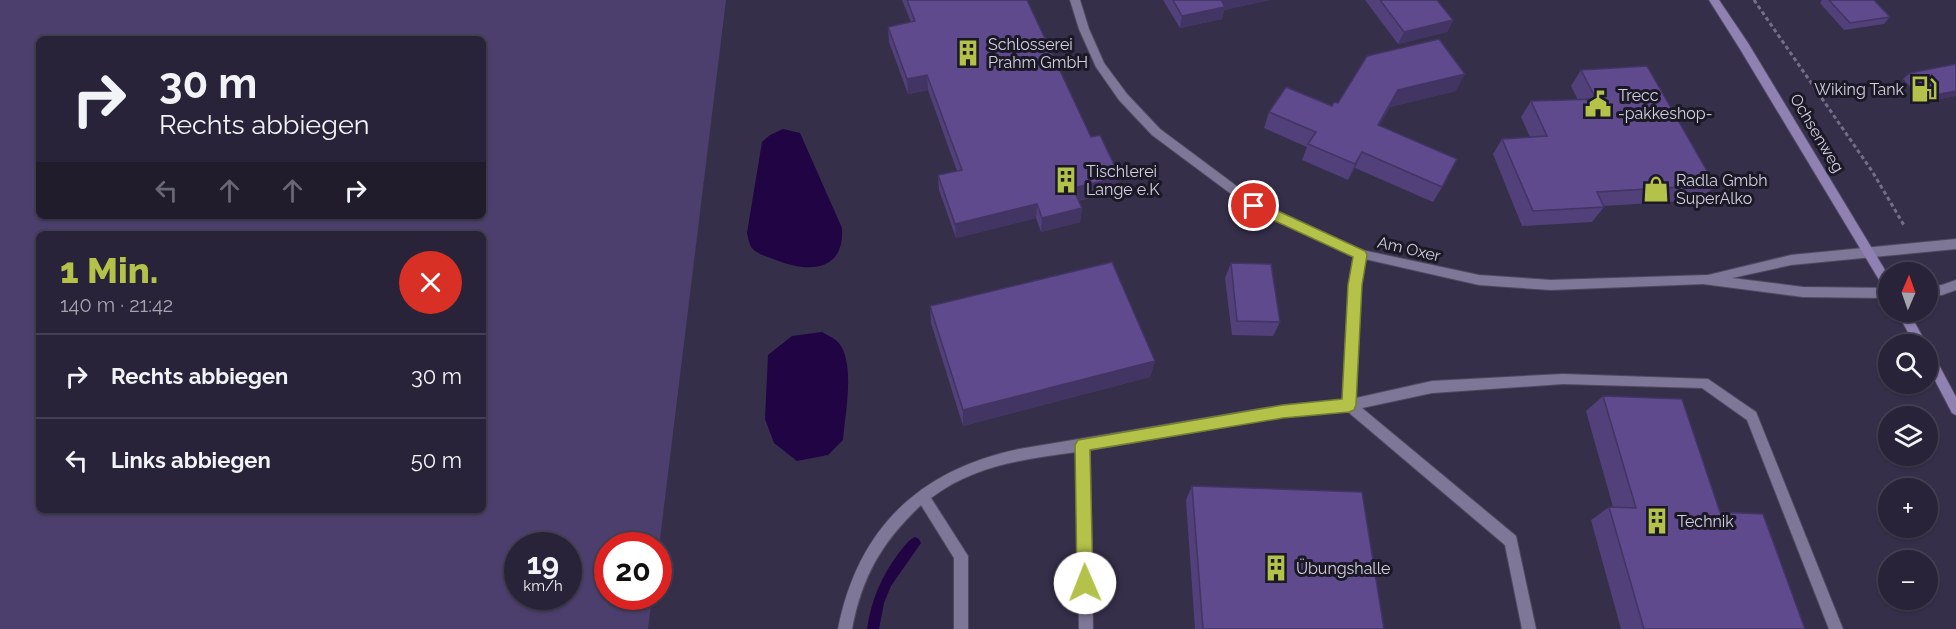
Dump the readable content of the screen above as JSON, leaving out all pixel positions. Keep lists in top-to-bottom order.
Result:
{
  "streets": {
    "main road": ["Ochsenweg"],
    "street": ["Am Oxer"]
  },
  "crossings": [
    ["Ochsenweg", "Am Oxer"]
  ],
  "places": {
    "building": [
      "Schlosserei Prahm GmbH",
      "Tischlerei Lange e.K",
      "Technik",
      "Übungshalle"
    ],
    "fuel station": ["Wiking Tank"],
    "public building": ["Trecc -pakkeshop-"],
    "shop": ["Radla Gmbh SuperAlko"]
  },
  "north": "top",
  "page": {
    "turn": ["30 m", "Rechts abbiegen"],
    "heading": ["1 Min.", "140 m · 21:42"],
    "map_buttons": ["+", "−"],
    "list": [
      {
        "name": "Rechts abbiegen",
        "value": "30 m"
      },
      {
        "name": "Links abbiegen",
        "value": "50 m"
      }
    ],
    "speed": "19 km/h",
    "limit": "20"
  }
}
